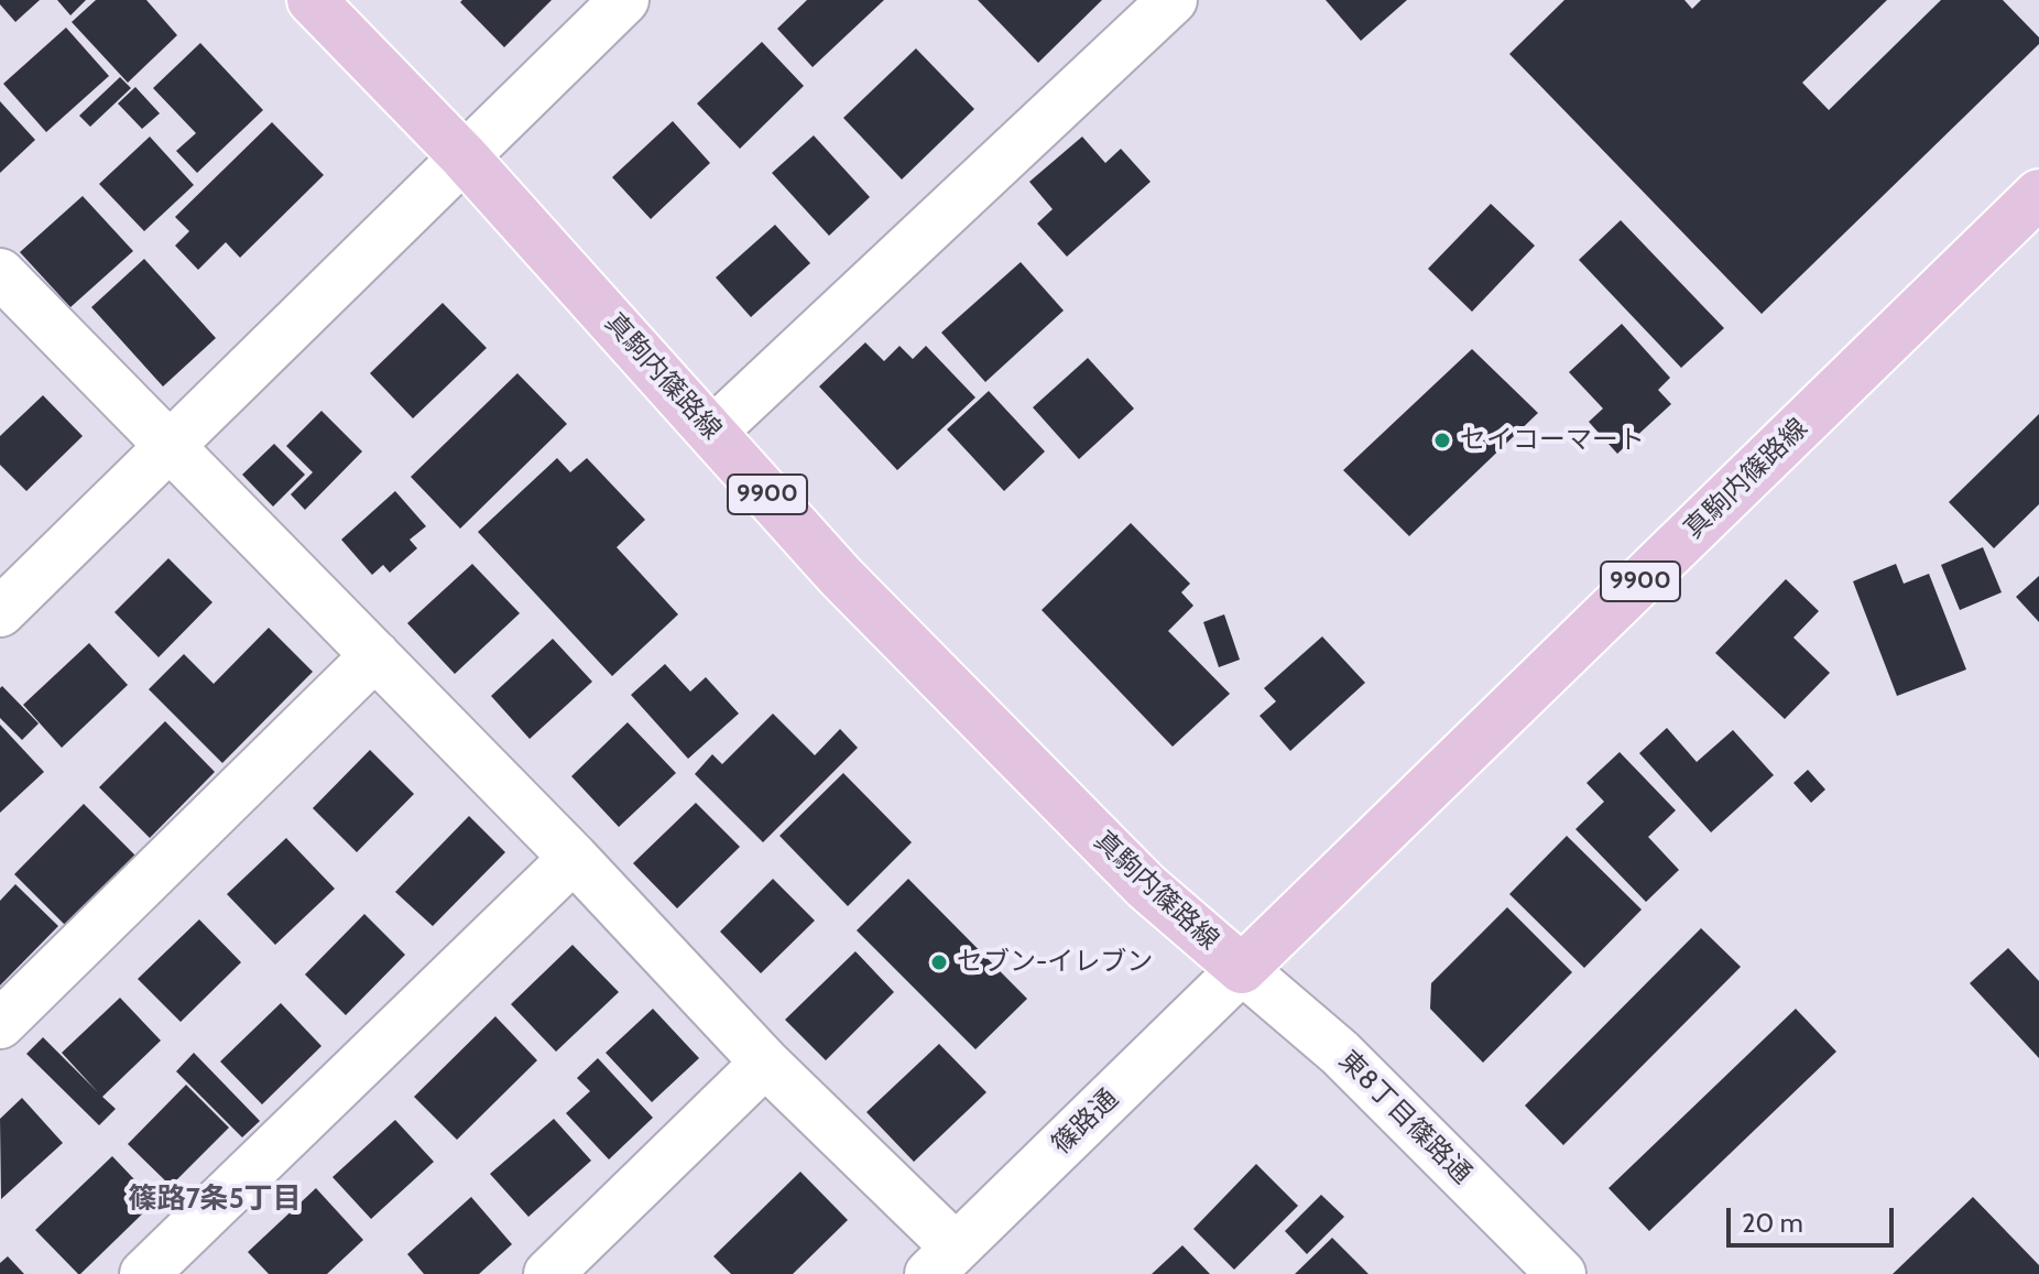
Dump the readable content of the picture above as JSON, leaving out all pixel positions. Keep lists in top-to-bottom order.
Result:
{
  "streets": {
    "main road": ["真駒内篠路線", "9900"],
    "street": ["東8丁目篠路通", "篠路通"]
  },
  "crossings": [
    ["真駒内篠路線", "東8丁目篠路通"],
    ["真駒内篠路線", "篠路通"],
    ["東8丁目篠路通", "篠路通"]
  ],
  "districts": ["篠路7条5丁目"],
  "places": ["セイコーマート", "セブン-イレブン"],
  "scale_bar": "20 m"
}
